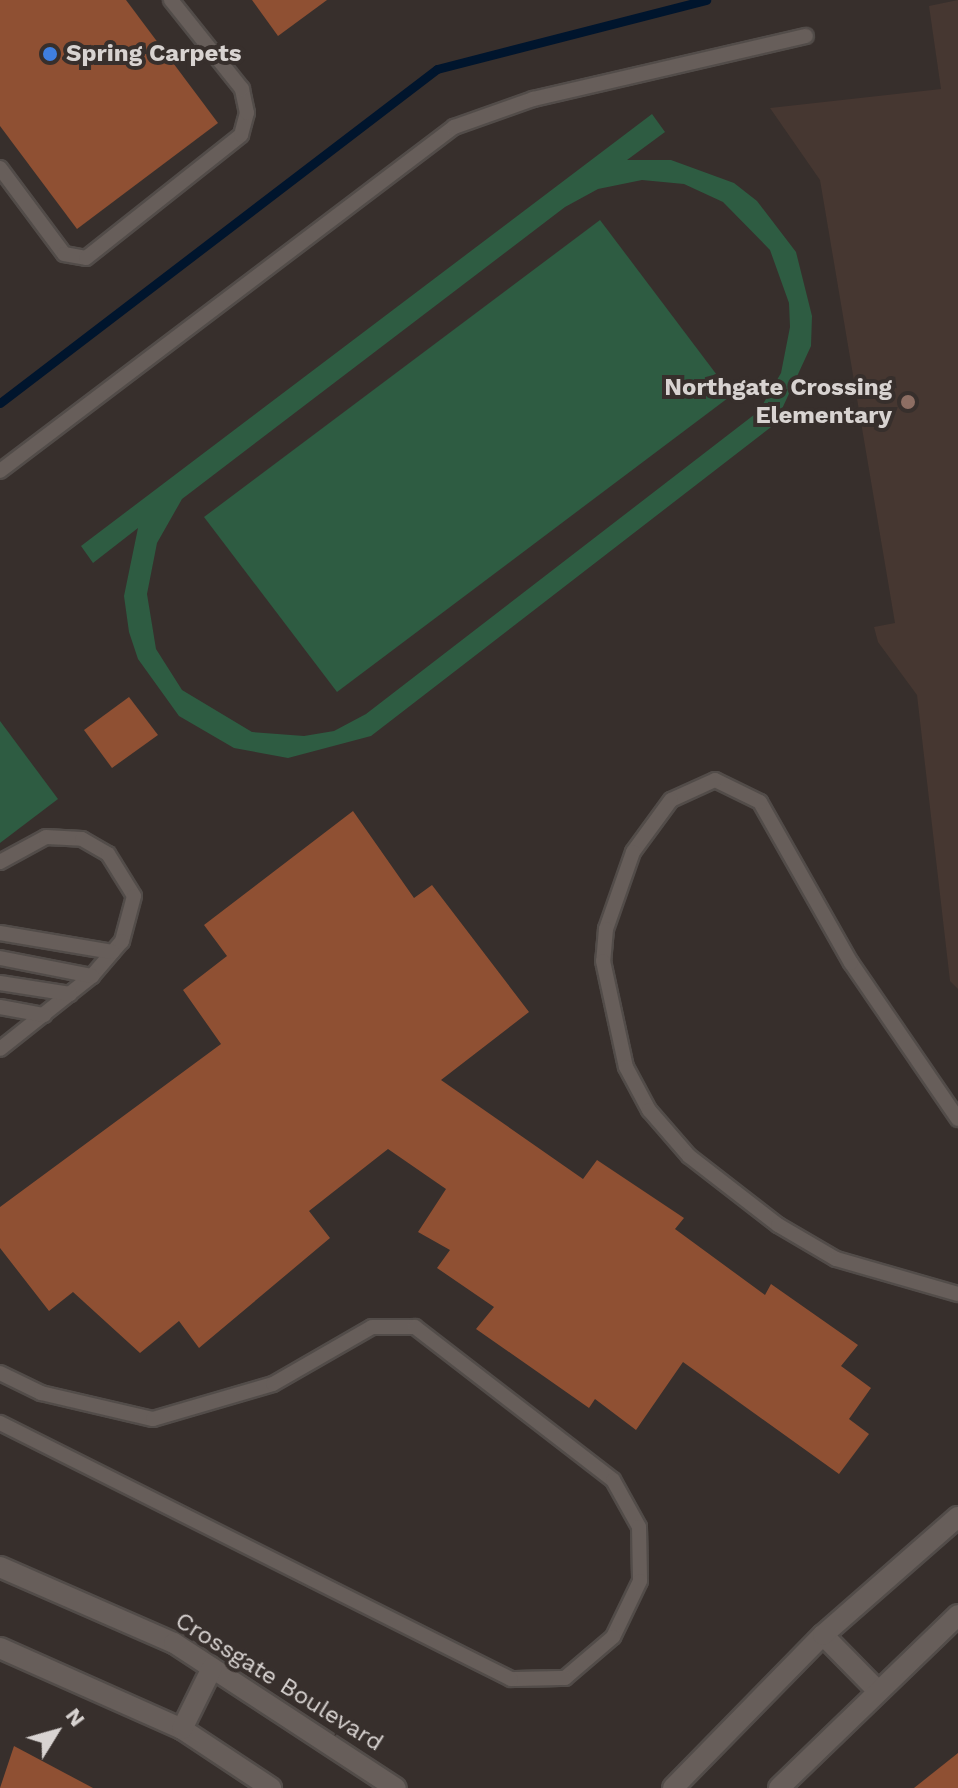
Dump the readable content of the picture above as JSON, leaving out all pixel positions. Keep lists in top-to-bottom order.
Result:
{
  "streets": {
    "street": ["Crossgate Boulevard"]
  },
  "places": ["Spring Carpets", "Northgate Crossing Elementary"],
  "north": "top right"
}
